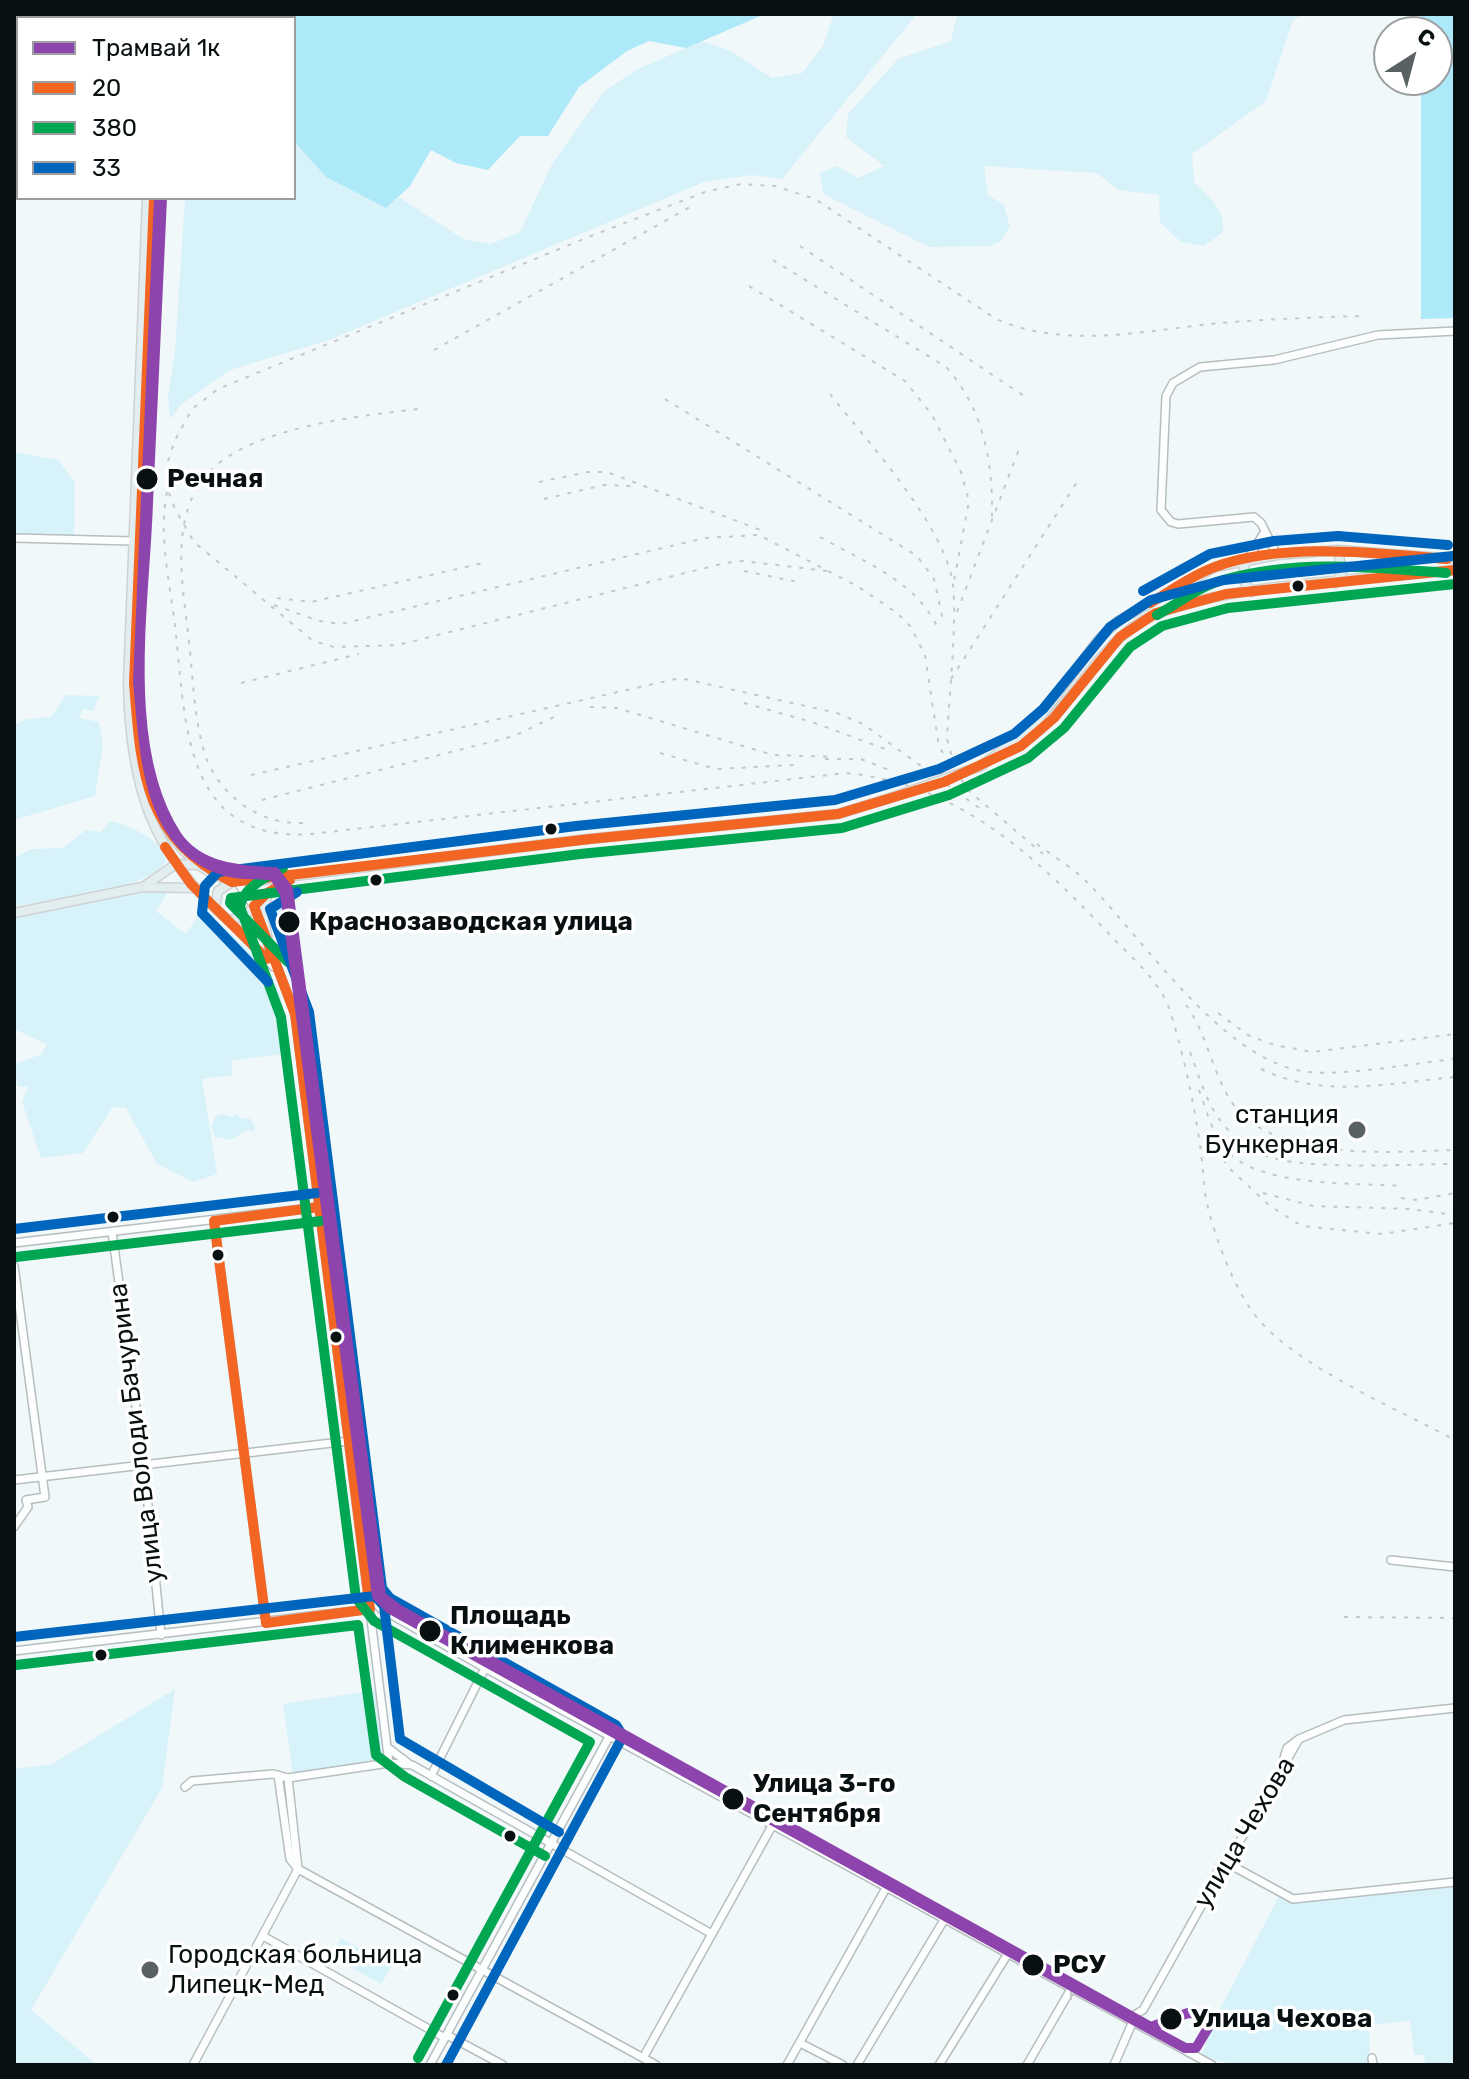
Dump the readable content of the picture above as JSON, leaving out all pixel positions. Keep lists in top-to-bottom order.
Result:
{
  "streets": {
    "street": ["улица Володи Бачурина", "улица Чехова"]
  },
  "places": [
    "Речная",
    "Краснозаводская улица",
    "станция Бункерная",
    "Площадь Клименкова",
    "Улица 3-го Сентября",
    "РСУ",
    "Городская больница Липецк-Мед",
    "Улица Чехова"
  ],
  "lines": [
    "tram line 1к",
    "transit line 20",
    "transit line 33",
    "transit line 380"
  ],
  "legend": [
    "Трамвай 1к",
    "20",
    "380",
    "33"
  ],
  "north": "top right"
}
